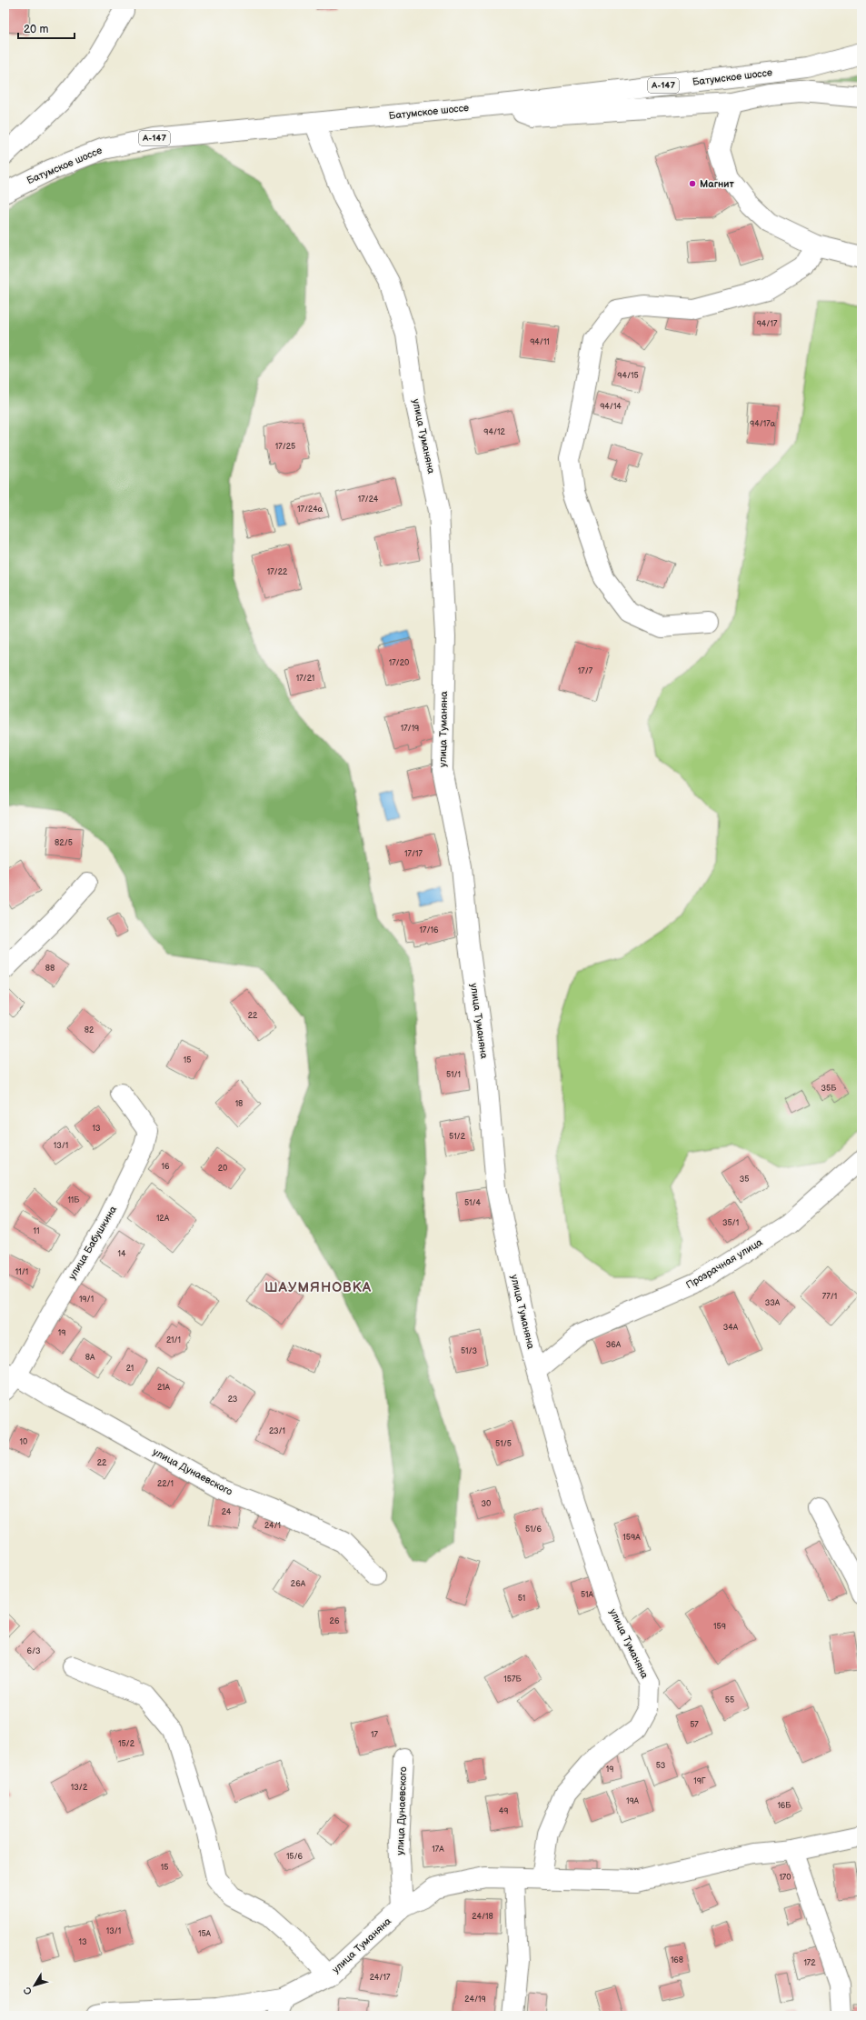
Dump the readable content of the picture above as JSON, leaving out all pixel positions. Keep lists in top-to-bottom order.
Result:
{
  "streets": {
    "main road": [
      "Батумское шоссе",
      "А-147",
      "улица Туманяна",
      "улица Бабушкина",
      "Прозрачная улица",
      "улица Дунаевского"
    ]
  },
  "crossings": [
    ["Батумское шоссе", "улица Туманяна"],
    ["улица Туманяна", "Прозрачная улица"],
    ["улица Туманяна", "улица Дунаевского"],
    ["улица Бабушкина", "улица Дунаевского"]
  ],
  "districts": ["ШАУМЯНОВКА"],
  "places": ["Магнит"],
  "house_numbers": [
    "94/17",
    "94/11",
    "94/15",
    "94/14",
    "94/17а",
    "94/12",
    "17/25",
    "17/24",
    "17/24а",
    "17/22",
    "17/20",
    "17/7",
    "17/21",
    "17/19",
    "82/5",
    "17/17",
    "17/16",
    "88",
    "22",
    "82",
    "15",
    "51/1",
    "35Б",
    "18",
    "13",
    "51/2",
    "13/1",
    "16",
    "20",
    "35",
    "11Б",
    "51/4",
    "12А",
    "35/1",
    "11",
    "14",
    "11/1",
    "77/1",
    "19/1",
    "33А",
    "34А",
    "19",
    "21/1",
    "36А",
    "51/3",
    "8А",
    "21",
    "21А",
    "23",
    "23/1",
    "10",
    "51/5",
    "22",
    "22/1",
    "30",
    "24",
    "24/1",
    "51/6",
    "159А",
    "26А",
    "51А",
    "51",
    "26",
    "159",
    "6/3",
    "157Б",
    "55",
    "57",
    "17",
    "15/2",
    "53",
    "19",
    "19Г",
    "13/2",
    "19А",
    "16Б",
    "49",
    "17А",
    "15/6",
    "15",
    "170",
    "24/18",
    "13/1",
    "15А",
    "13",
    "168",
    "172",
    "24/17",
    "24/19"
  ],
  "scale_bar": "20 m",
  "north": "bottom left"
}
